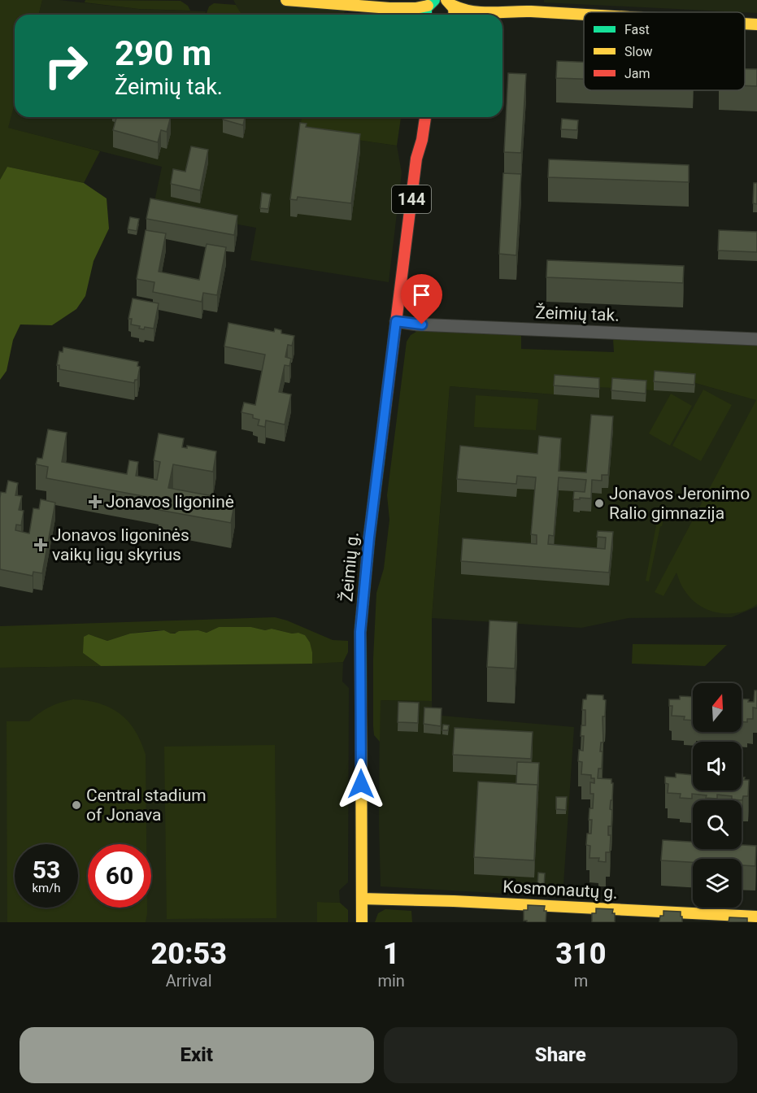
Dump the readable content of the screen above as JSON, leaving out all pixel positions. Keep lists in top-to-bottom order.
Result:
{
  "streets": {
    "main road": ["144", "Žeimių g.", "Kosmonautų g."],
    "street": ["Žeimių tak."]
  },
  "crossings": [
    ["Žeimių tak.", "Žeimių g."],
    ["Žeimių g.", "Kosmonautų g."]
  ],
  "places": {
    "health": ["Jonavos ligoninė", "Jonavos ligoninės vaikų ligų skyrius"],
    "other": ["Jonavos Jeronimo Ralio gimnazija", "Central stadium of Jonava"]
  },
  "legend": ["Fast", "Slow", "Jam"],
  "north": "top",
  "page": {
    "turn": ["290 m", "Žeimių tak."],
    "speed": "53 km/h",
    "limit": "60",
    "eta": [
      "20:53",
      "Arrival",
      "1",
      "min",
      "310",
      "m"
    ],
    "buttons": ["Exit", "Share"]
  }
}
